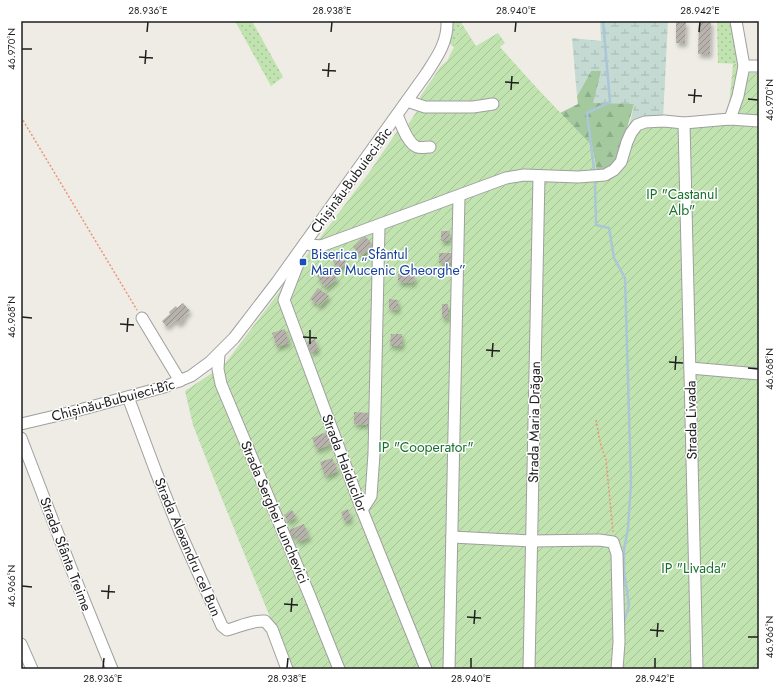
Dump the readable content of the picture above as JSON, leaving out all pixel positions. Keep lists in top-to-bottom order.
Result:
{
  "streets": {
    "street": [
      "Chișinău-Bubuieci-Bîc",
      "Strada Livada",
      "Strada Maria Drăgan",
      "Strada Haiducilor",
      "Strada Serghei Lunchevici",
      "Strada Alexandru cel Bun",
      "Strada Sfânta Treime"
    ]
  },
  "crossings": [
    ["Chișinău-Bubuieci-Bîc", "Strada Haiducilor"],
    ["Chișinău-Bubuieci-Bîc", "Strada Serghei Lunchevici"],
    ["Chișinău-Bubuieci-Bîc", "Strada Alexandru cel Bun"]
  ],
  "parks": ["IP \"Castanul Alb\"", "IP \"Cooperator\"", "IP \"Livada\""],
  "places": {
    "transit": ["Biserica „Sfântul Mare Mucenic Gheorghe”"]
  },
  "coordinates": [
    "28.936°E",
    "28.938°E",
    "28.940°E",
    "28.942°E",
    "46.970°N",
    "46.968°N",
    "46.966°N"
  ]
}
